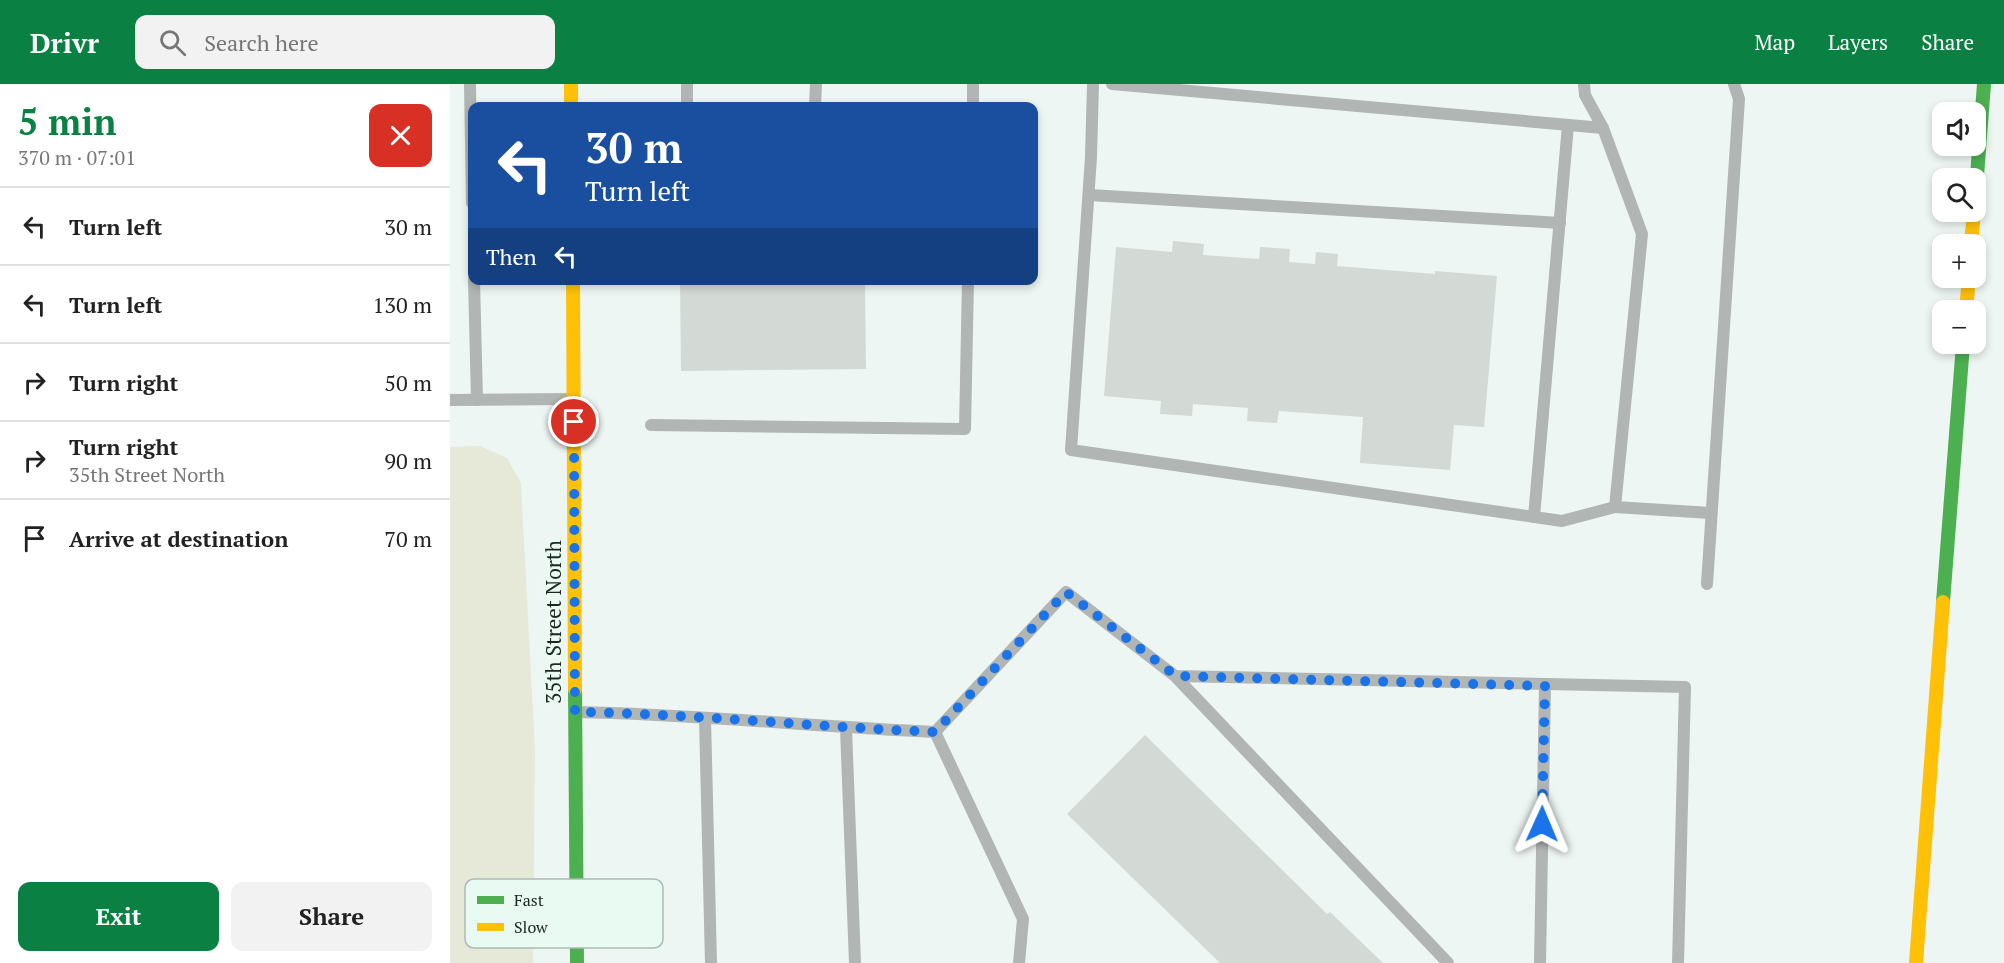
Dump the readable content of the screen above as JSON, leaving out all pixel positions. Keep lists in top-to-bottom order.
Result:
{
  "streets": {
    "main road": ["35th Street North"]
  },
  "legend": ["Fast", "Slow"],
  "page": {
    "header": "Drivr",
    "search": "Search here",
    "nav": ["Map", "Layers", "Share"],
    "heading": ["5 min", "370 m · 07:01"],
    "map_buttons": ["+", "−"],
    "turn": ["30 m", "Turn left"],
    "list": [
      {
        "name": "Turn left",
        "value": "30 m"
      },
      {
        "name": "Turn left",
        "value": "130 m"
      },
      {
        "name": "Turn right",
        "value": "50 m"
      },
      {
        "name": "Turn right",
        "note": "35th Street North",
        "value": "90 m"
      },
      {
        "name": "Arrive at destination",
        "value": "70 m"
      }
    ],
    "then": "Then",
    "buttons": ["Exit", "Share"]
  }
}
